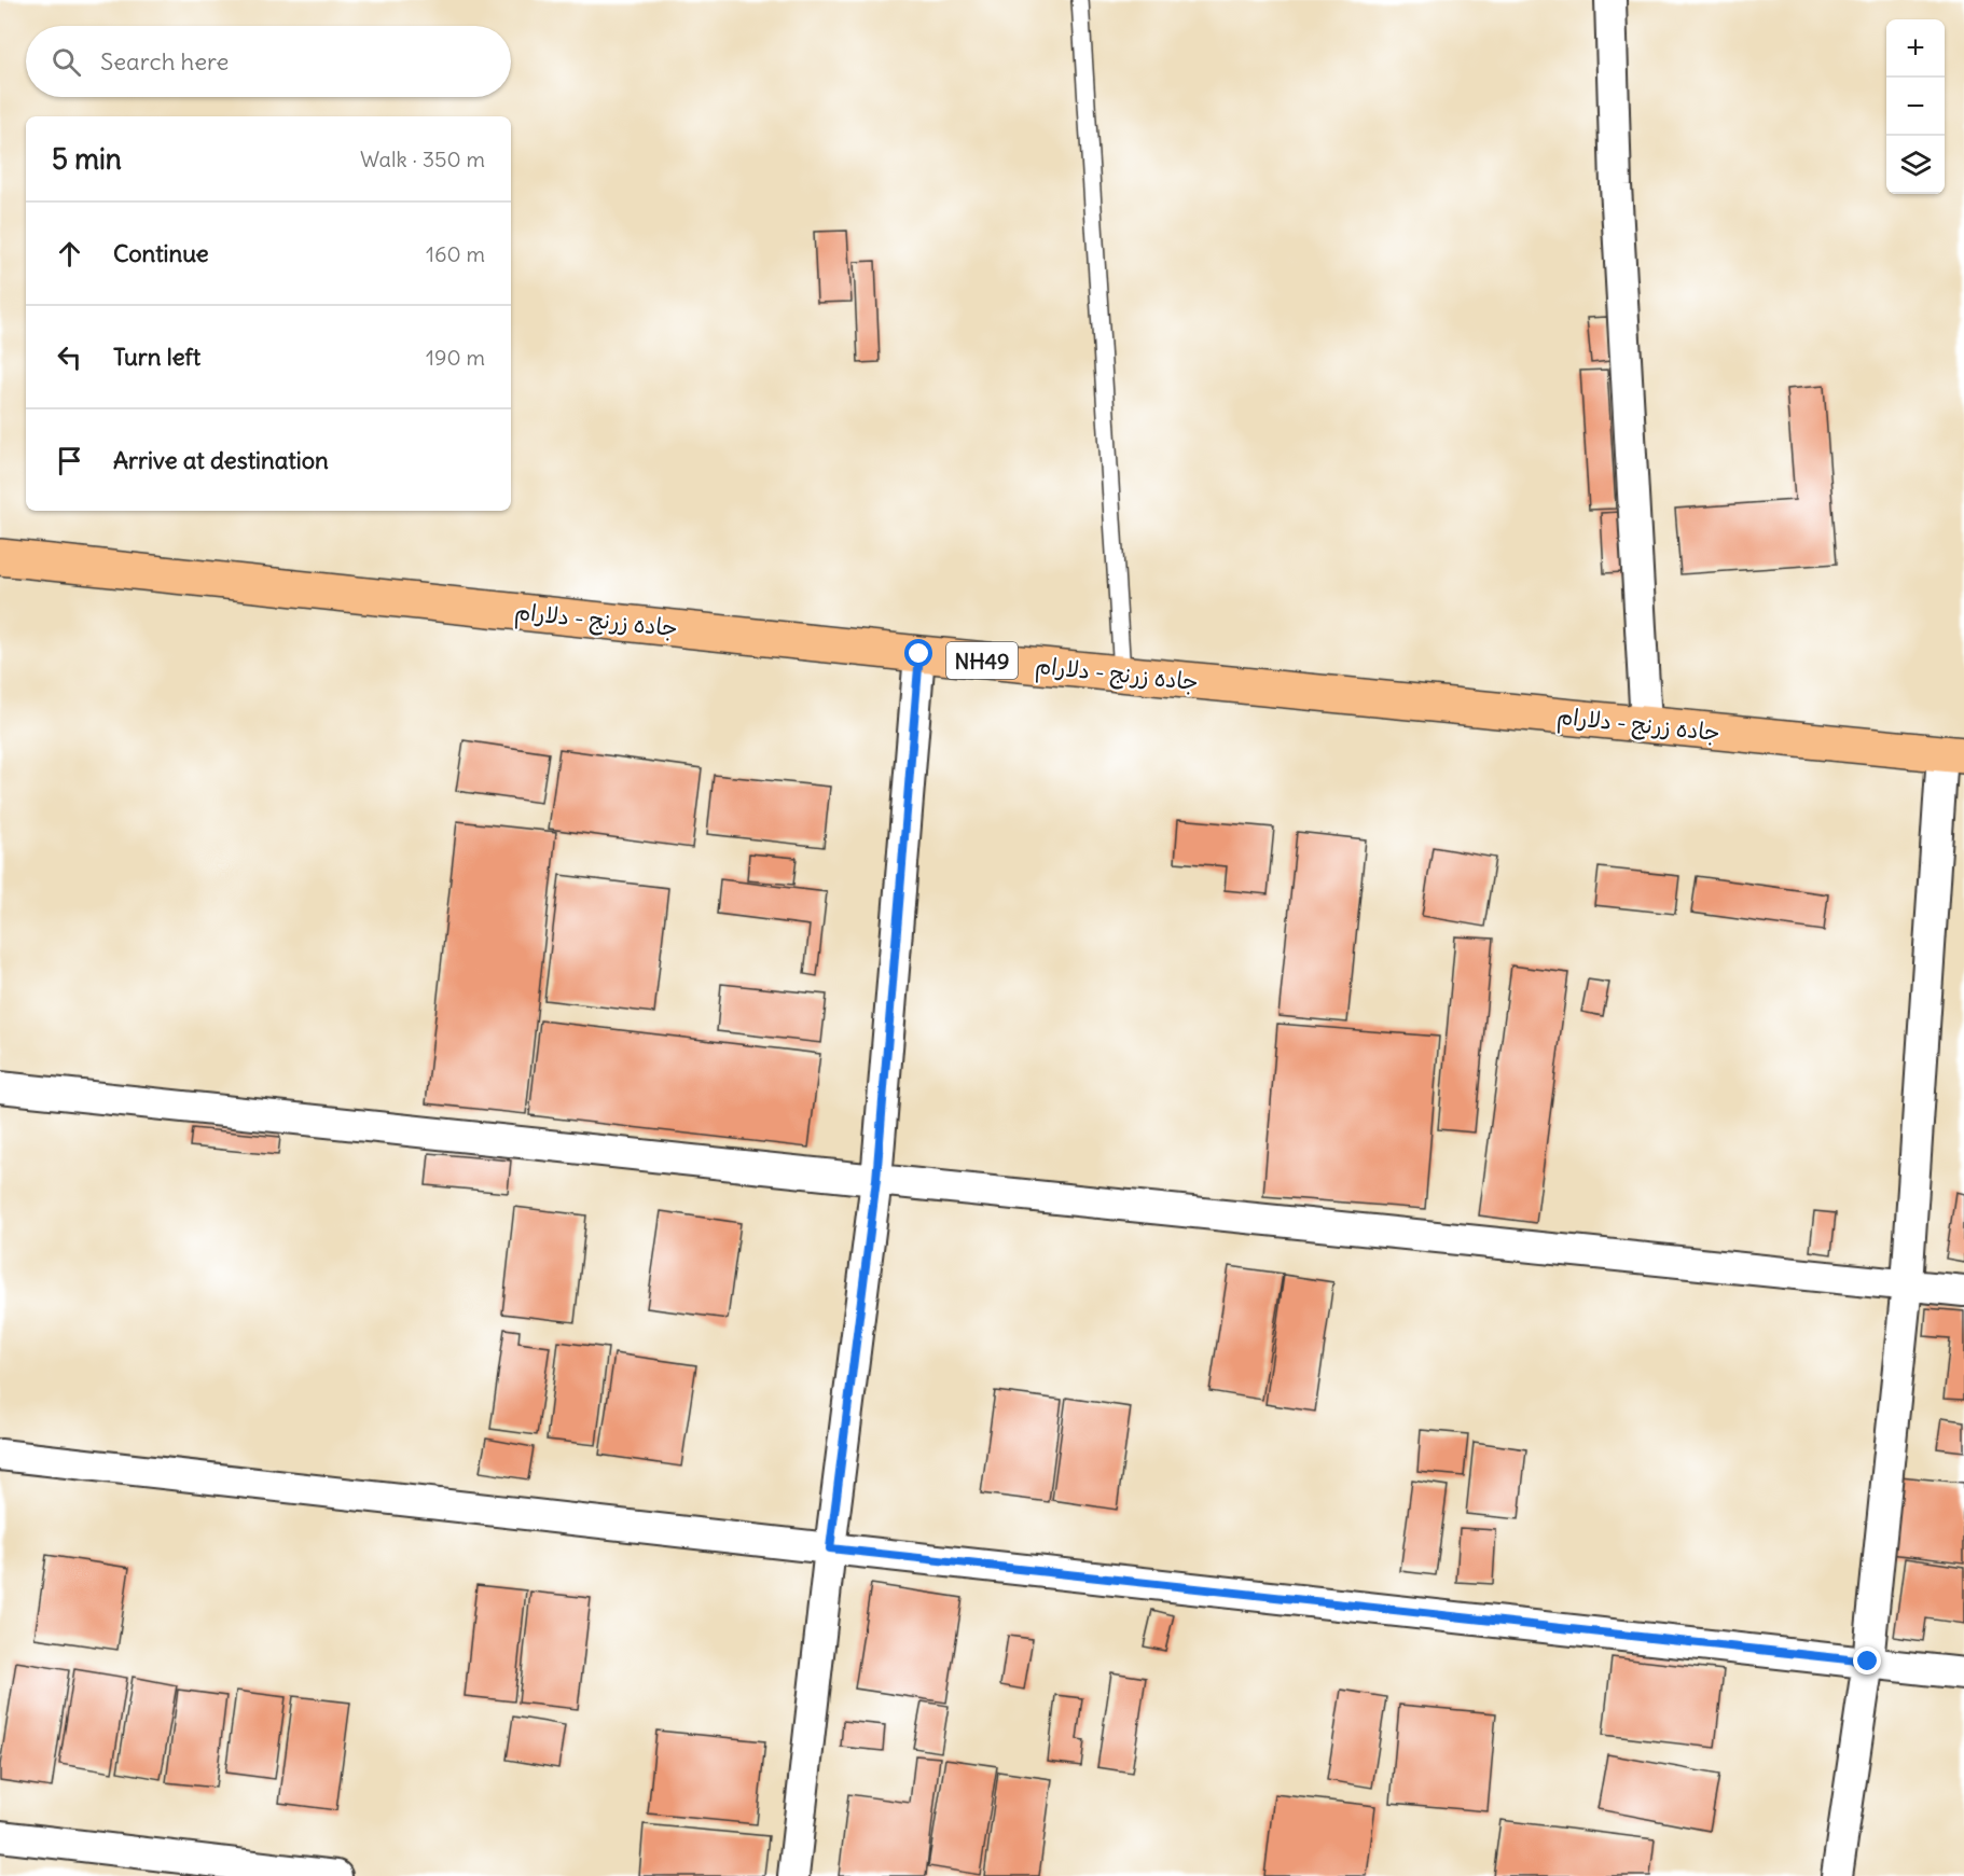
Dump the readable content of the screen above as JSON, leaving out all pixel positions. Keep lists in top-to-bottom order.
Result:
{
  "streets": {
    "highway": ["جاده زرنج - دلارام", "NH49"]
  },
  "page": {
    "map_buttons": ["+", "−"],
    "search": "Search here",
    "heading": ["5 min", "Walk · 350 m"],
    "list": [
      ["Continue", "160 m"],
      ["Turn left", "190 m"],
      "Arrive at destination"
    ]
  }
}
